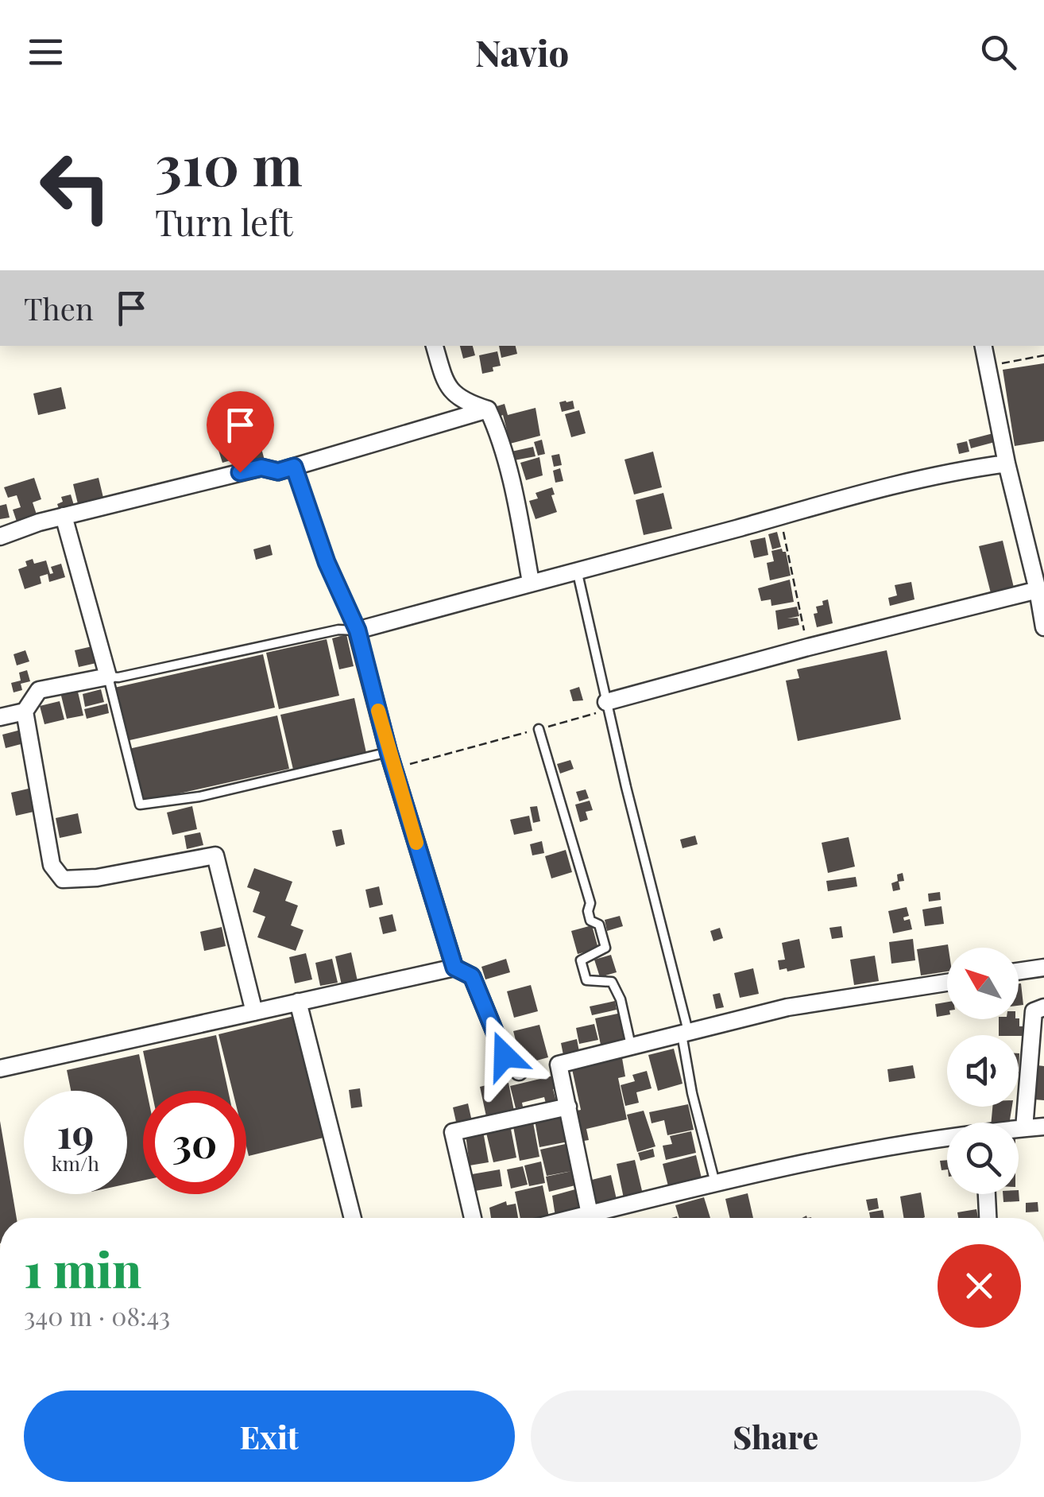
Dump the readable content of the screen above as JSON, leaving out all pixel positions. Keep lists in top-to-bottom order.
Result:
{
  "north": "top left",
  "page": {
    "header": "Navio",
    "turn": ["310 m", "Turn left"],
    "then": "Then",
    "speed": "19 km/h",
    "limit": "30",
    "heading": ["1 min", "340 m · 08:43"],
    "buttons": ["Exit", "Share"]
  }
}
